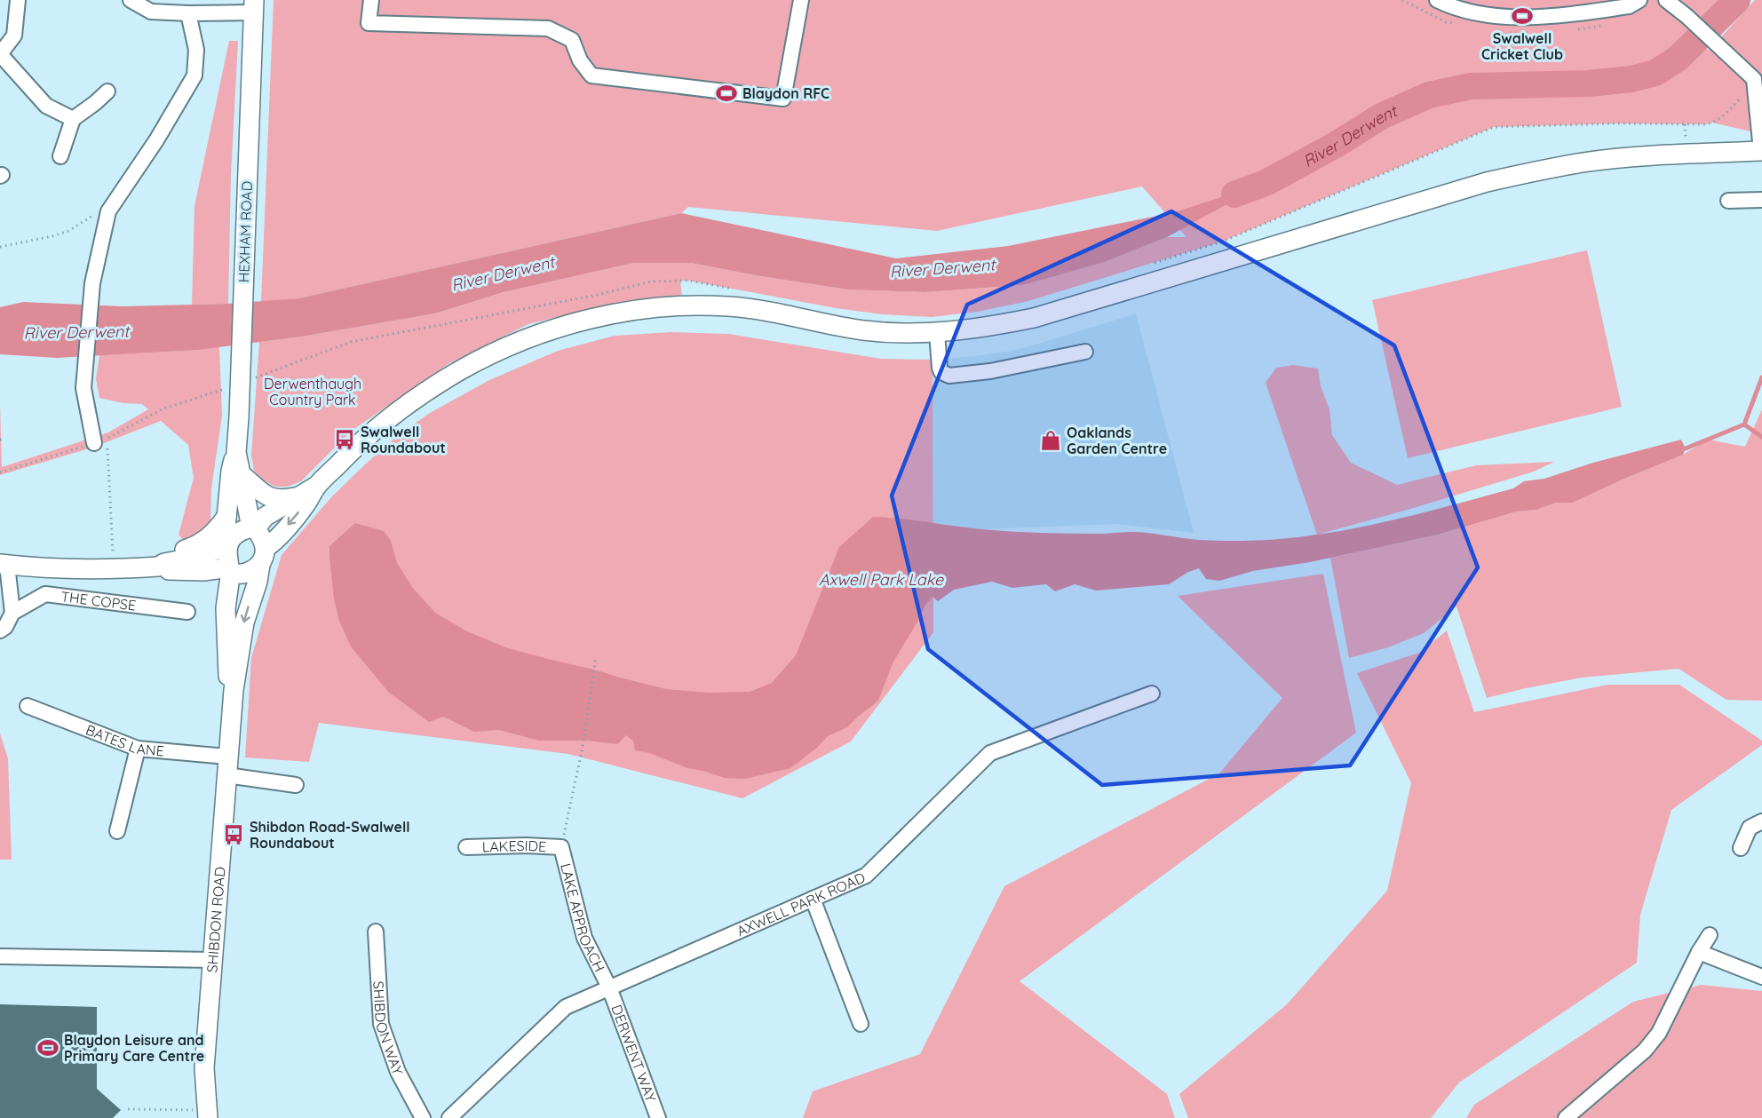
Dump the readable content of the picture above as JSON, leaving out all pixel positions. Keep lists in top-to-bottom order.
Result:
{
  "streets": {
    "main road": ["HEXHAM ROAD", "SHIBDON ROAD"],
    "street": [
      "THE COPSE",
      "BATES LANE",
      "LAKESIDE",
      "AXWELL PARK ROAD",
      "LAKE APPROACH",
      "SHIBDON WAY",
      "DERWENT WAY"
    ]
  },
  "crossings": [
    ["HEXHAM ROAD", "SHIBDON ROAD"],
    ["BATES LANE", "SHIBDON ROAD"],
    ["LAKESIDE", "LAKE APPROACH"],
    ["AXWELL PARK ROAD", "LAKE APPROACH"],
    ["AXWELL PARK ROAD", "DERWENT WAY"],
    ["LAKE APPROACH", "DERWENT WAY"]
  ],
  "water": ["River Derwent", "Axwell Park Lake"],
  "parks": ["Derwenthaugh Country Park"],
  "places": {
    "sports": ["Swalwell Cricket Club", "Blaydon RFC", "Blaydon Leisure and Primary Care Centre"],
    "bus stop": ["Swalwell Roundabout", "Shibdon Road-Swalwell Roundabout"],
    "shop": ["Oaklands Garden Centre"]
  }
}
